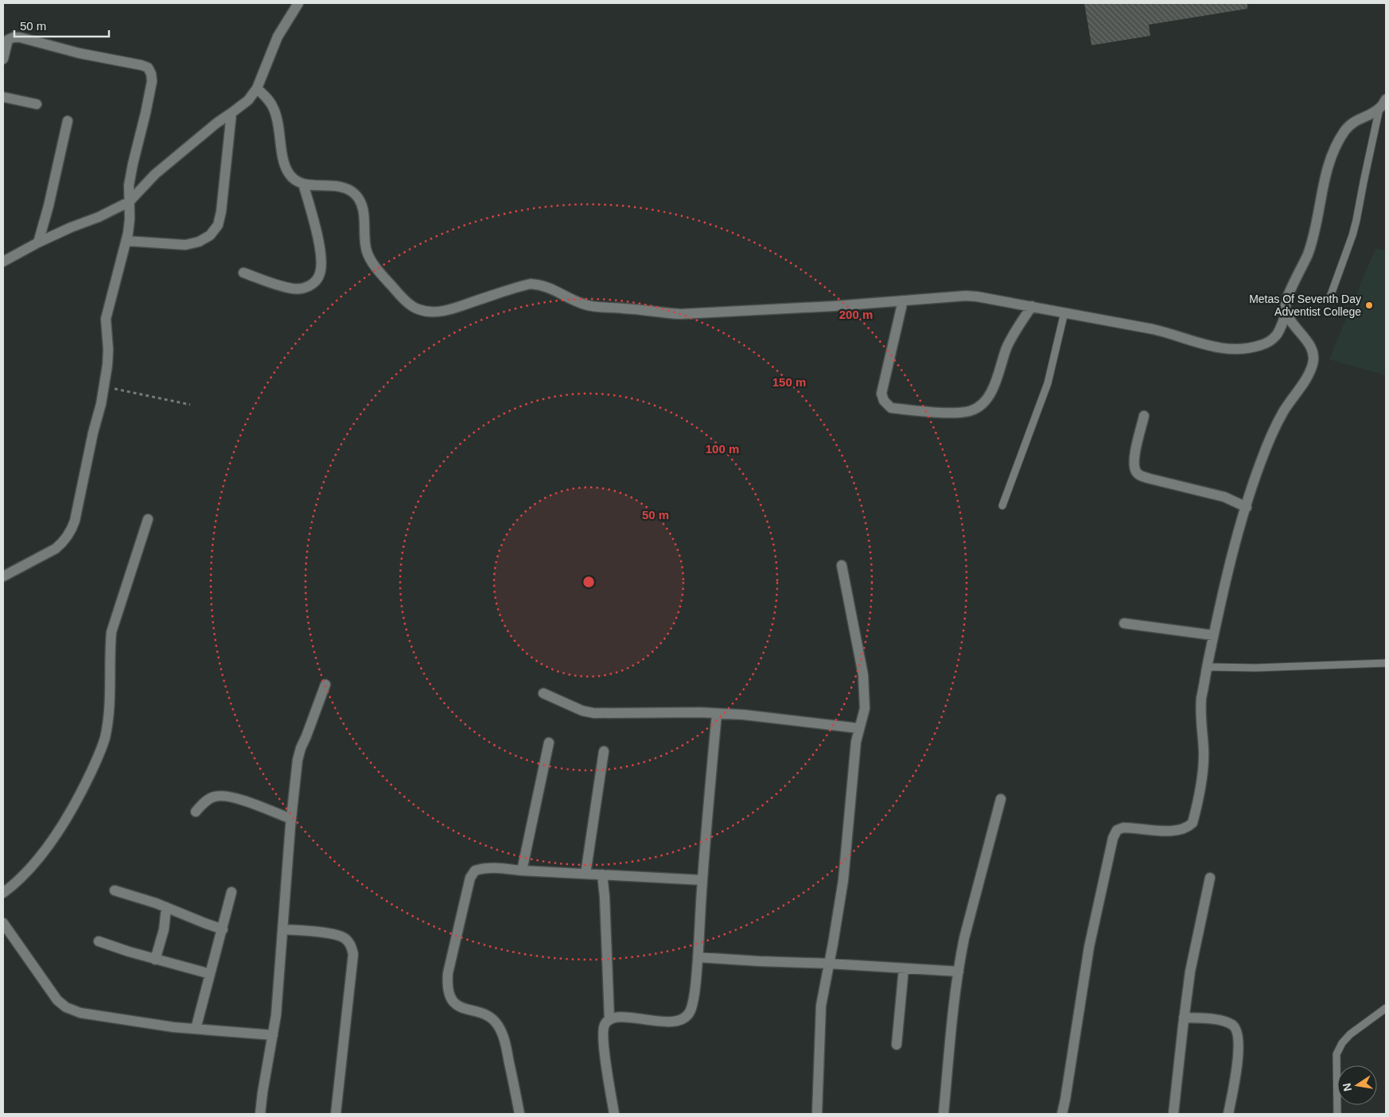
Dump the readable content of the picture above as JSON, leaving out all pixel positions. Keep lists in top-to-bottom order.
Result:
{
  "places": ["Metas Of Seventh Day Adventist College"],
  "scale_bar": "50 m",
  "north": "left",
  "rings": [
    "200 m",
    "150 m",
    "100 m",
    "50 m"
  ]
}
